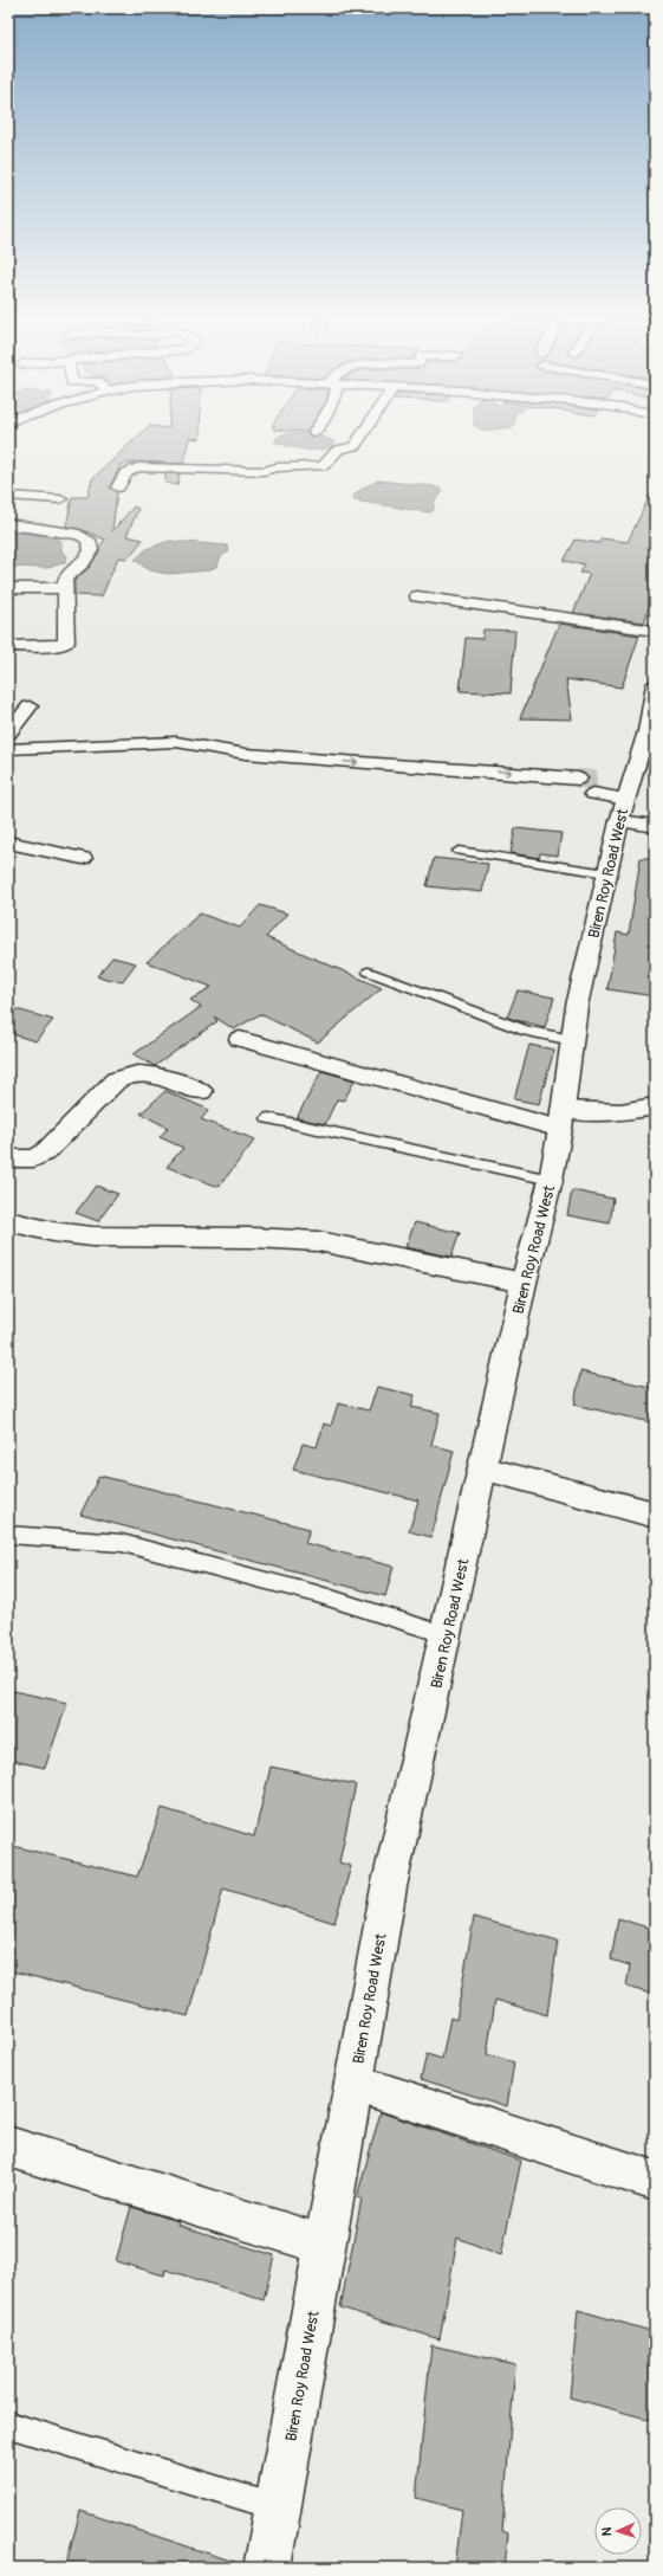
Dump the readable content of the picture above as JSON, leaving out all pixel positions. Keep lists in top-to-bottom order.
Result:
{
  "streets": {
    "street": ["Biren Roy Road West"]
  },
  "north": "left"
}
